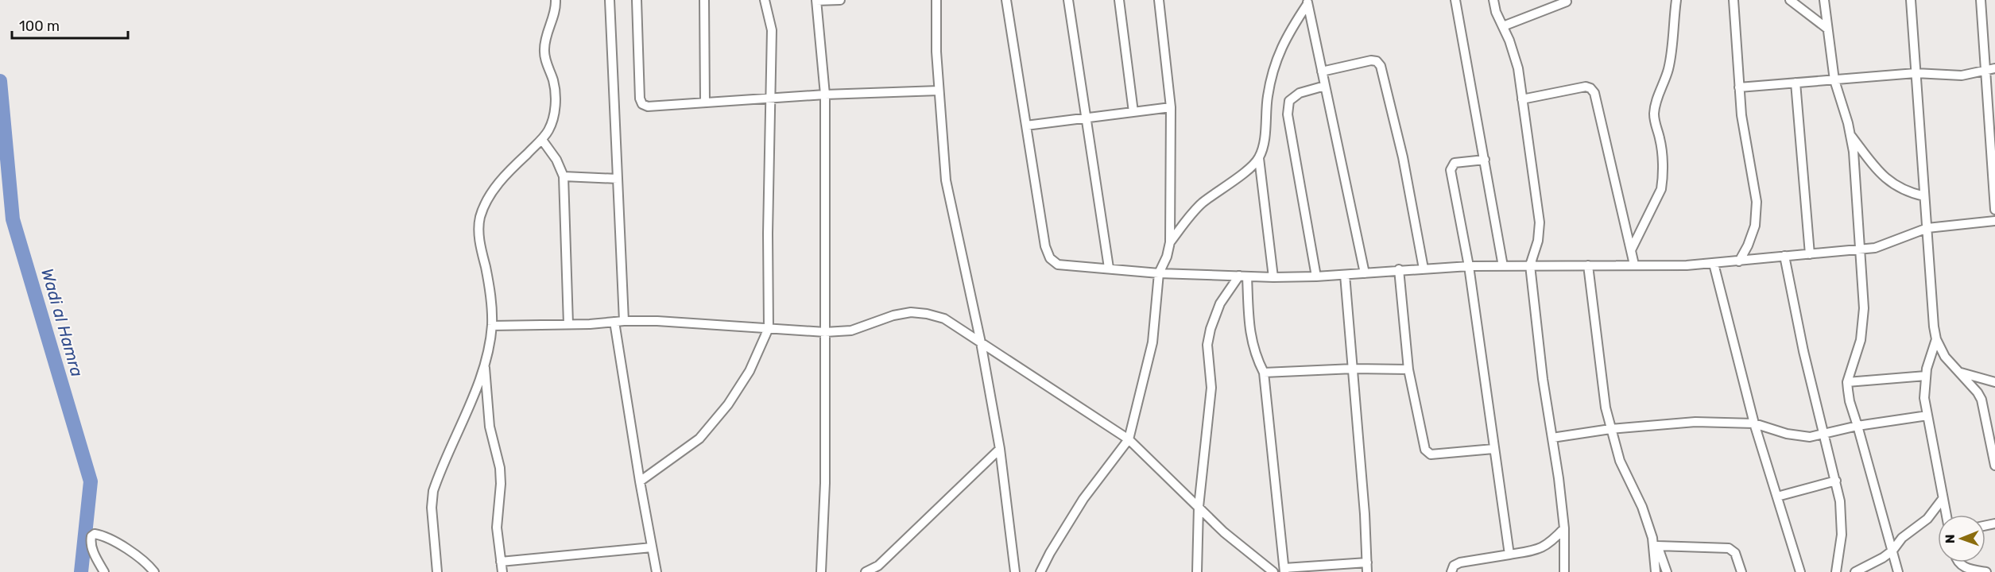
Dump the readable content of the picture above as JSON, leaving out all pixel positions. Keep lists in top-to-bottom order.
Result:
{
  "water": ["Wadi al Hamra"],
  "scale_bar": "100 m",
  "north": "left"
}
